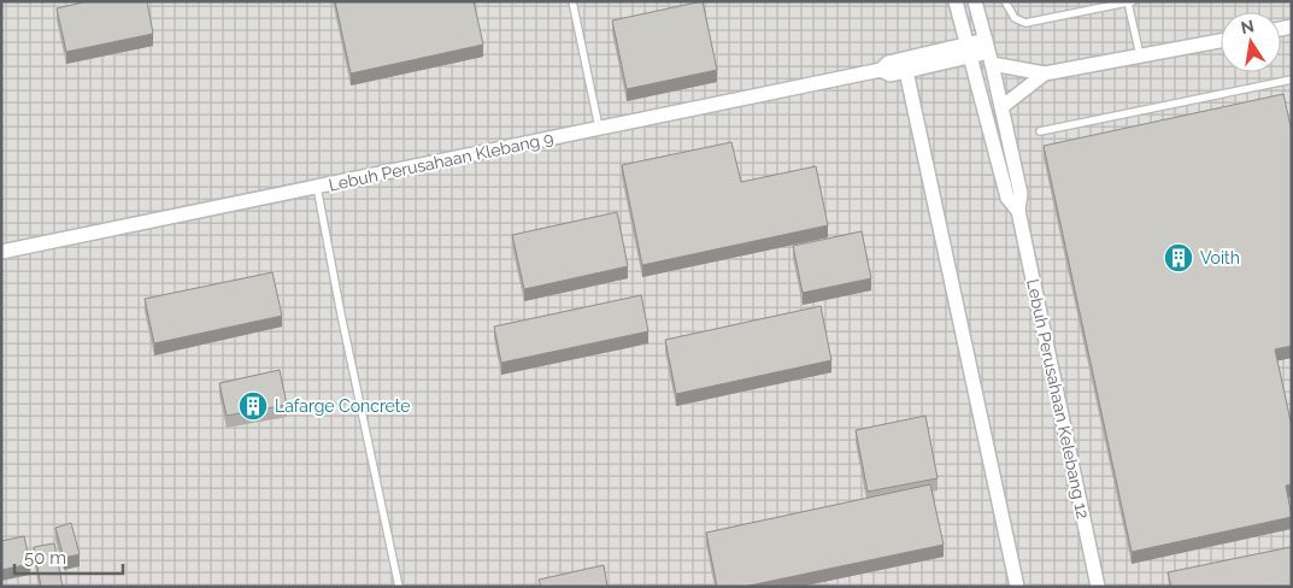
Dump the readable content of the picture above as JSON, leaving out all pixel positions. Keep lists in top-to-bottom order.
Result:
{
  "streets": {
    "street": ["Lebuh Perusahaan Klebang 9", "Lebuh Perusahaan Kelebang 12"]
  },
  "crossings": [
    ["Lebuh Perusahaan Klebang 9", "Lebuh Perusahaan Kelebang 12"]
  ],
  "places": {
    "building": ["Voith", "Lafarge Concrete"]
  },
  "scale_bar": "50 m",
  "north": "top"
}
